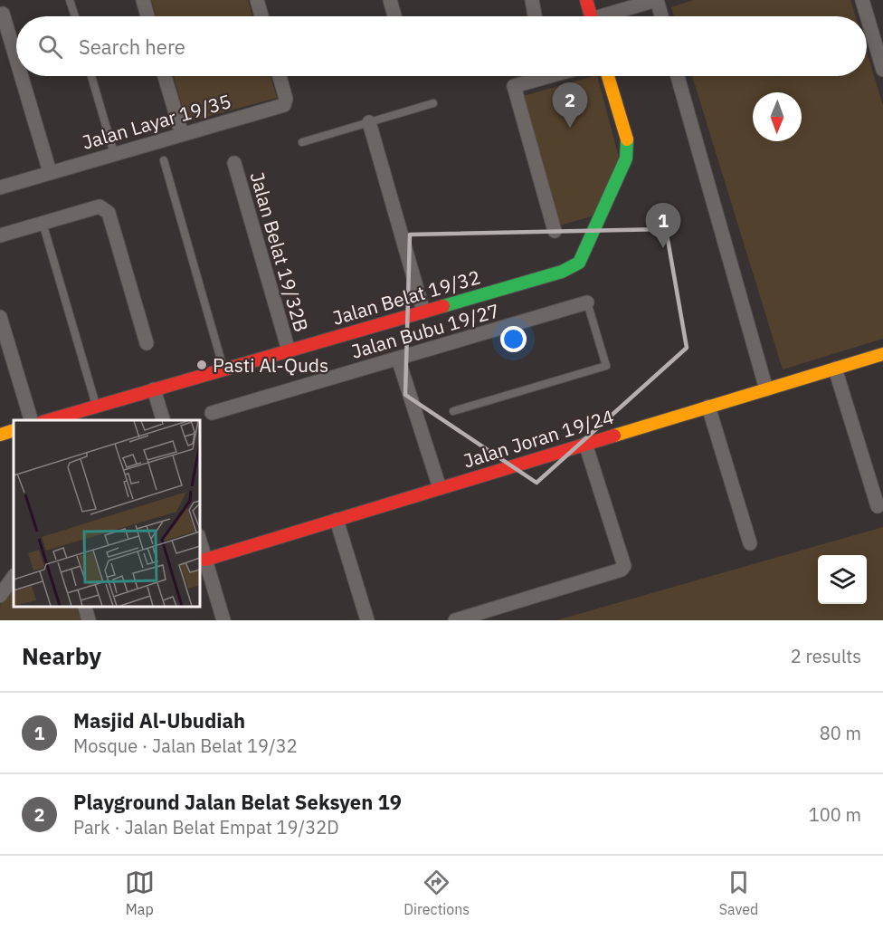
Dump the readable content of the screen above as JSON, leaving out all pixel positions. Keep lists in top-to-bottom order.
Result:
{
  "streets": {
    "street": [
      "Jalan Layar 19/35",
      "Jalan Belat 19/32B",
      "Jalan Belat 19/32",
      "Jalan Bubu 19/27",
      "Jalan Joran 19/24"
    ]
  },
  "crossings": [
    ["Jalan Belat 19/32B", "Jalan Belat 19/32"]
  ],
  "places": ["Pasti Al-Quds"],
  "north": "bottom",
  "page": {
    "search": "Search here",
    "pins": ["2", "1"],
    "heading": ["Nearby", "2 results"],
    "list": [
      {
        "mark": "1",
        "name": "Masjid Al-Ubudiah",
        "note": "Mosque · Jalan Belat 19/32",
        "value": "80 m"
      },
      {
        "mark": "2",
        "name": "Playground Jalan Belat Seksyen 19",
        "note": "Park · Jalan Belat Empat 19/32D",
        "value": "100 m"
      }
    ],
    "nav": ["Map", "Directions", "Saved"]
  }
}
